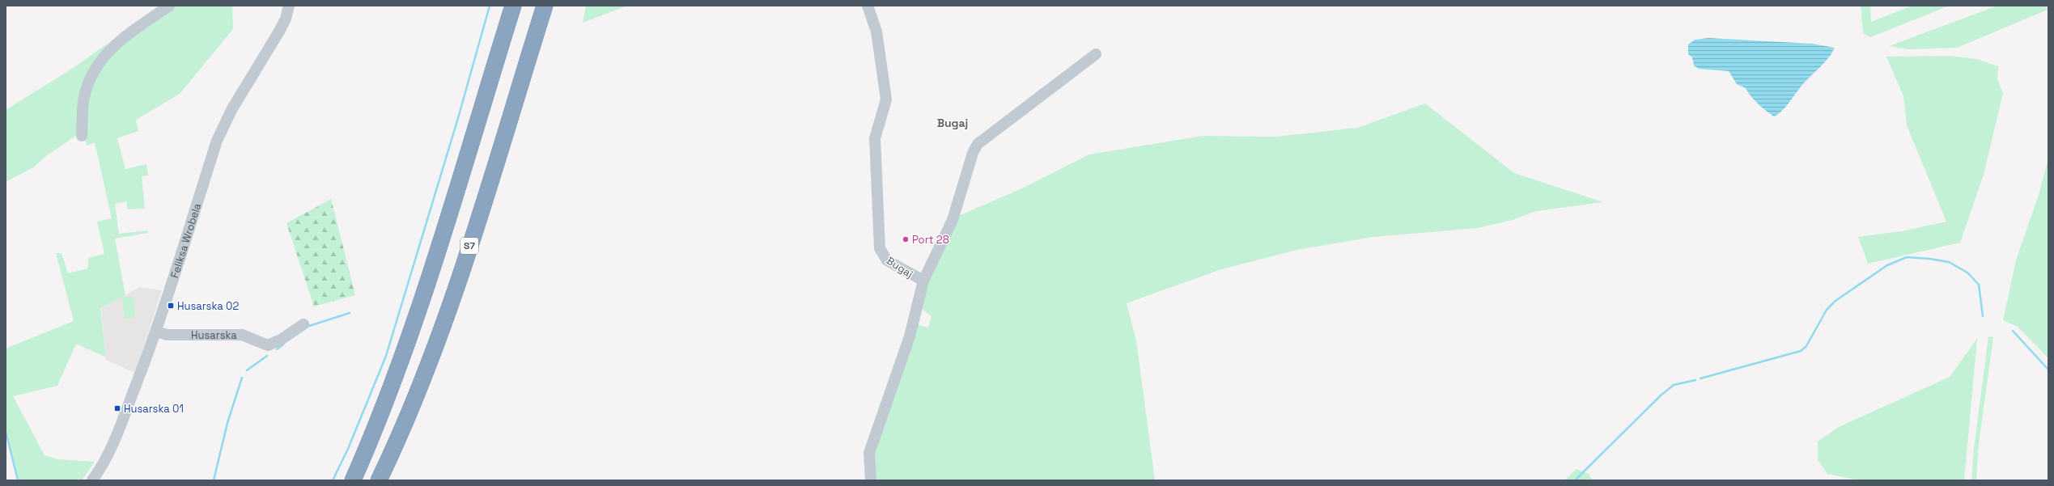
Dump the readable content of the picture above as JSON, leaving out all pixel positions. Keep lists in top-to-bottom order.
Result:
{
  "streets": {
    "highway": ["S7"],
    "street": ["Feliksa Wrobela", "Bugaj", "Husarska"]
  },
  "crossings": [
    ["Feliksa Wrobela", "Husarska"]
  ],
  "districts": ["Bugaj"],
  "places": {
    "other": ["Port 28"],
    "transit": ["Husarska 02", "Husarska 01"]
  }
}
